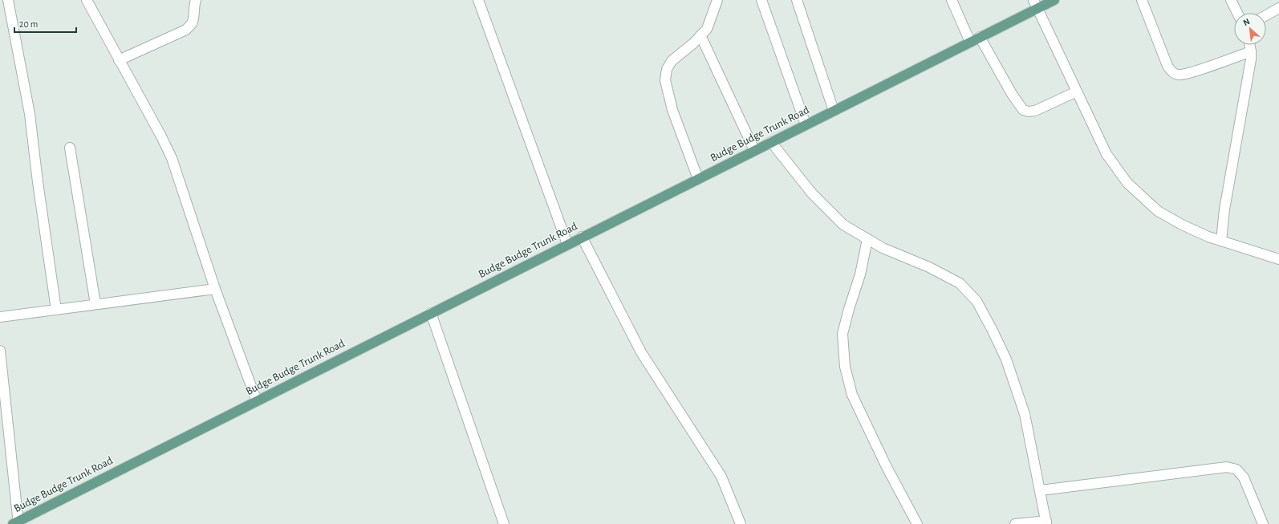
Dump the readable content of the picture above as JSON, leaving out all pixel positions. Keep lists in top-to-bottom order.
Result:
{
  "streets": {
    "main road": ["Budge Budge Trunk Road"]
  },
  "scale_bar": "20 m",
  "north": "top left"
}
